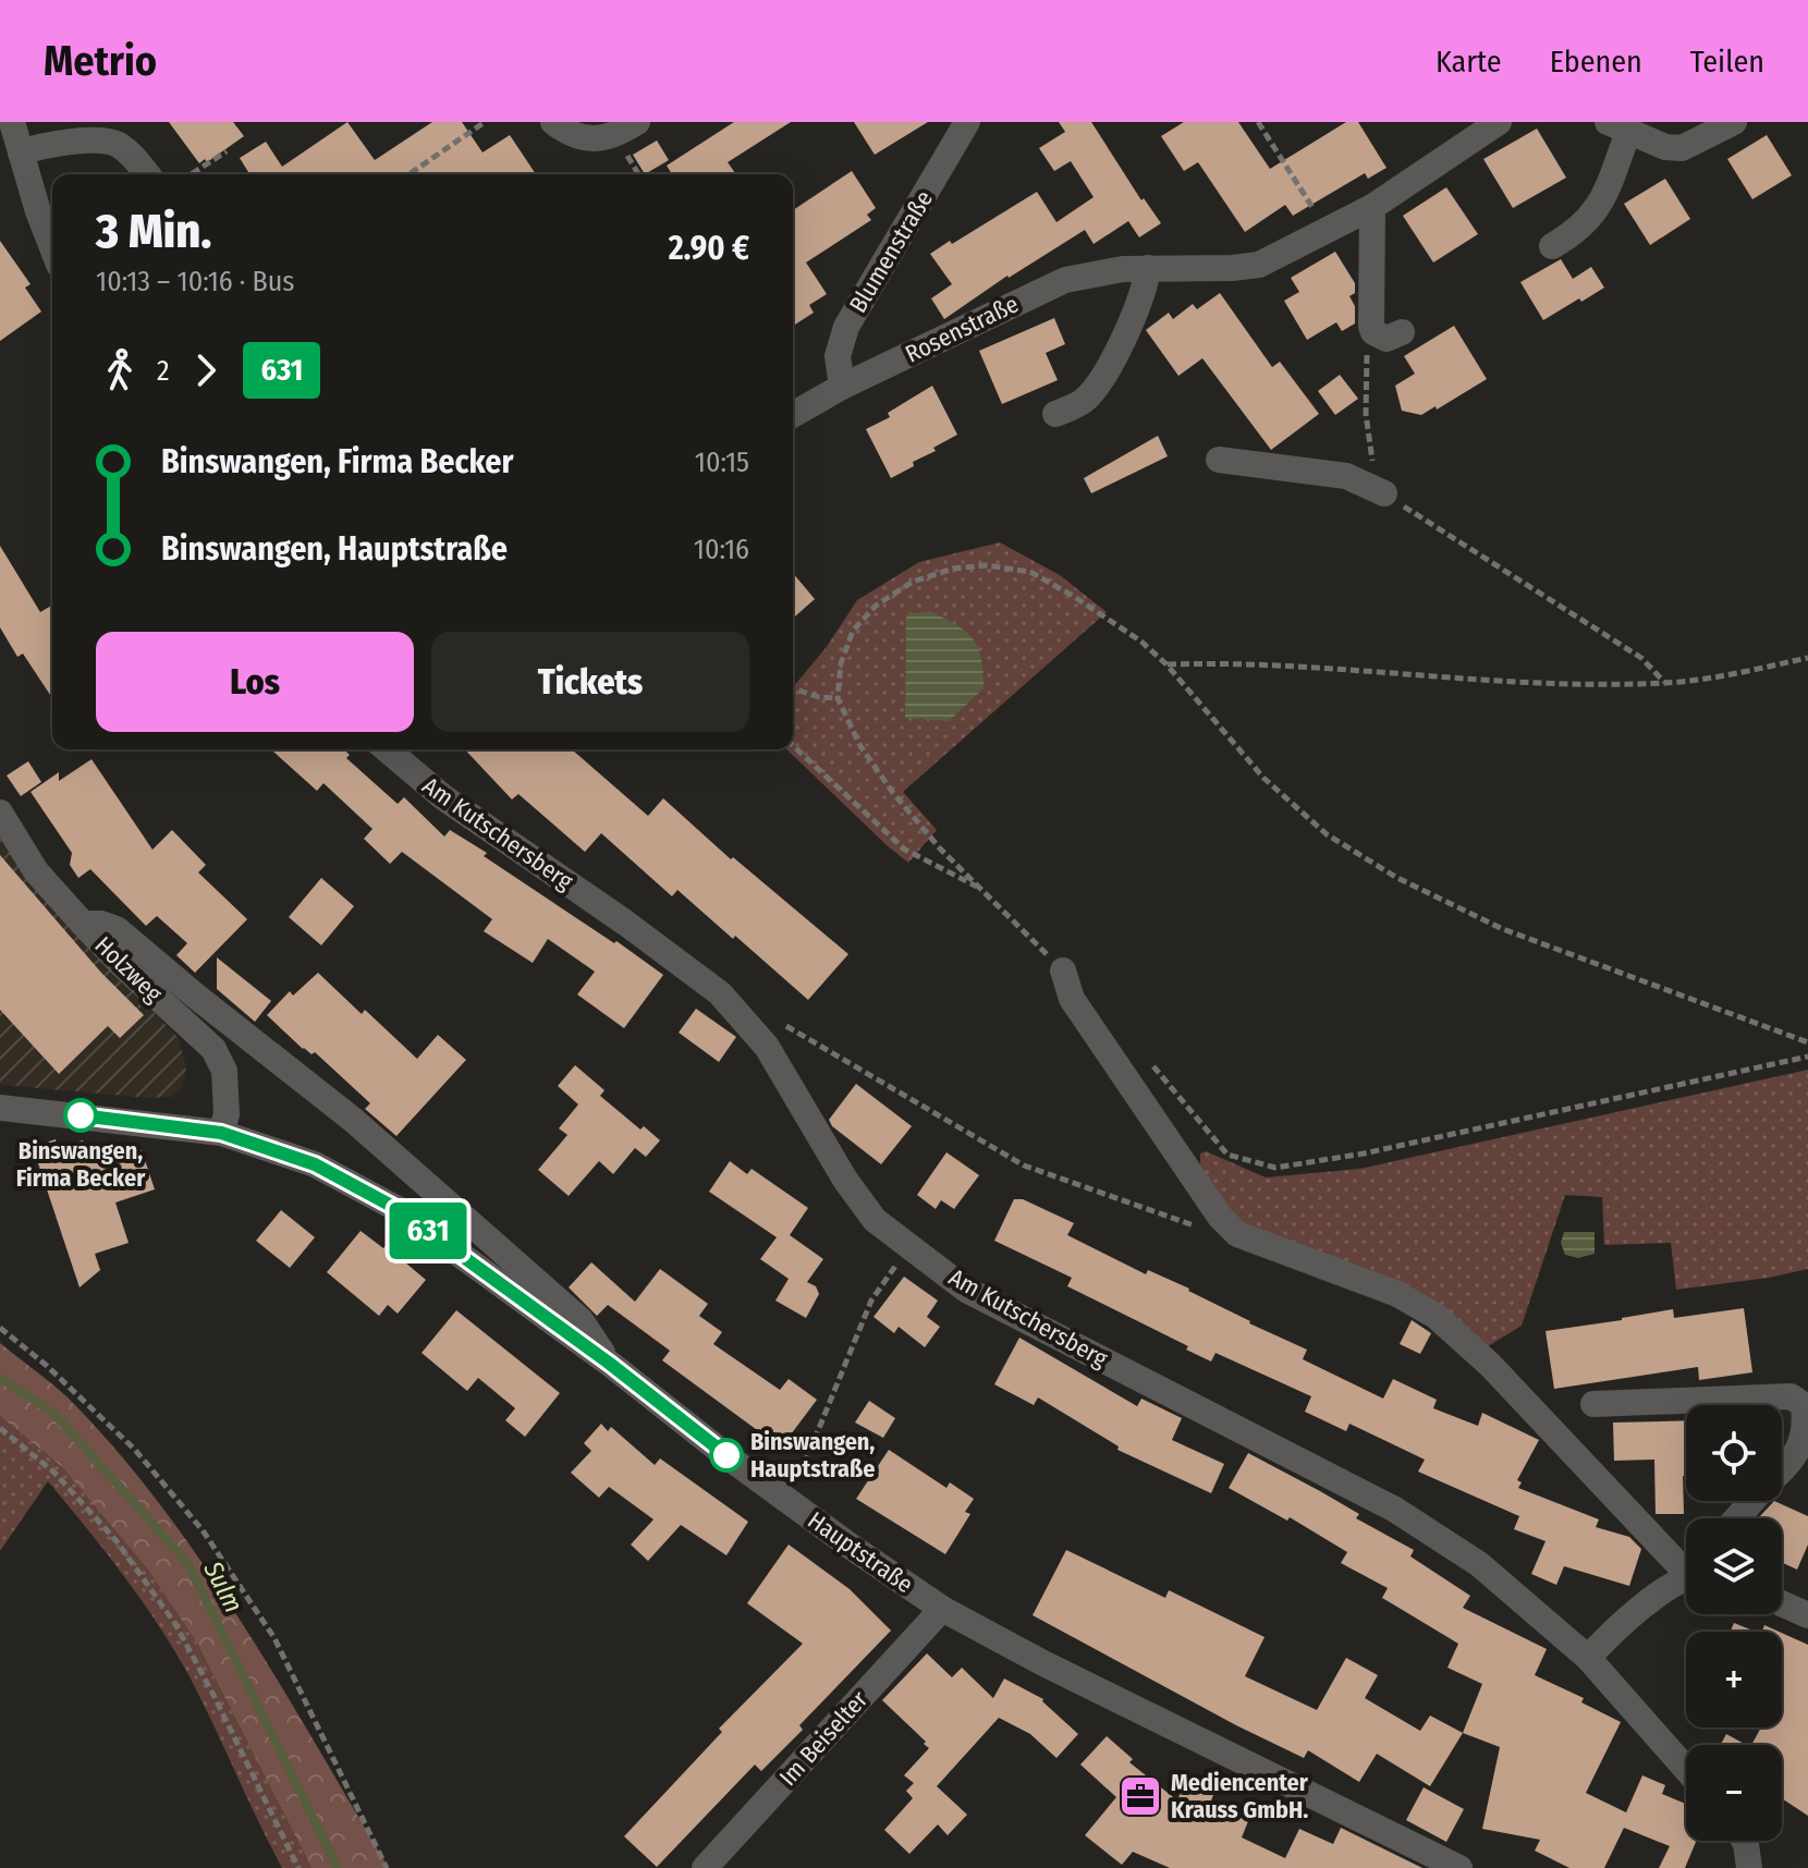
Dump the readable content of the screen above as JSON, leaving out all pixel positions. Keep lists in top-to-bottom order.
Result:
{
  "streets": {
    "street": [
      "Blumenstraße",
      "Rosenstraße",
      "Am Kutschersberg",
      "Holzweg",
      "Hauptstraße",
      "Im Beiselter"
    ]
  },
  "crossings": [
    ["Blumenstraße", "Rosenstraße"],
    ["Holzweg", "Hauptstraße"],
    ["Hauptstraße", "Im Beiselter"]
  ],
  "water": ["Sulm"],
  "places": {
    "other": ["Binswangen, Firma Becker", "Binswangen, Hauptstraße"],
    "office": ["Mediencenter Krauss GmbH."]
  },
  "lines": ["bus line 631"],
  "page": {
    "header": "Metrio",
    "nav": ["Karte", "Ebenen", "Teilen"],
    "on_map": "631",
    "heading": ["3 Min.", "10:13 – 10:16 · Bus", "2.90 €"],
    "legs": ["2", "631"],
    "list": [
      {
        "name": "Binswangen, Firma Becker",
        "value": "10:15"
      },
      {
        "name": "Binswangen, Hauptstraße",
        "value": "10:16"
      }
    ],
    "buttons": ["Los", "Tickets"],
    "map_buttons": ["+", "−"]
  }
}
